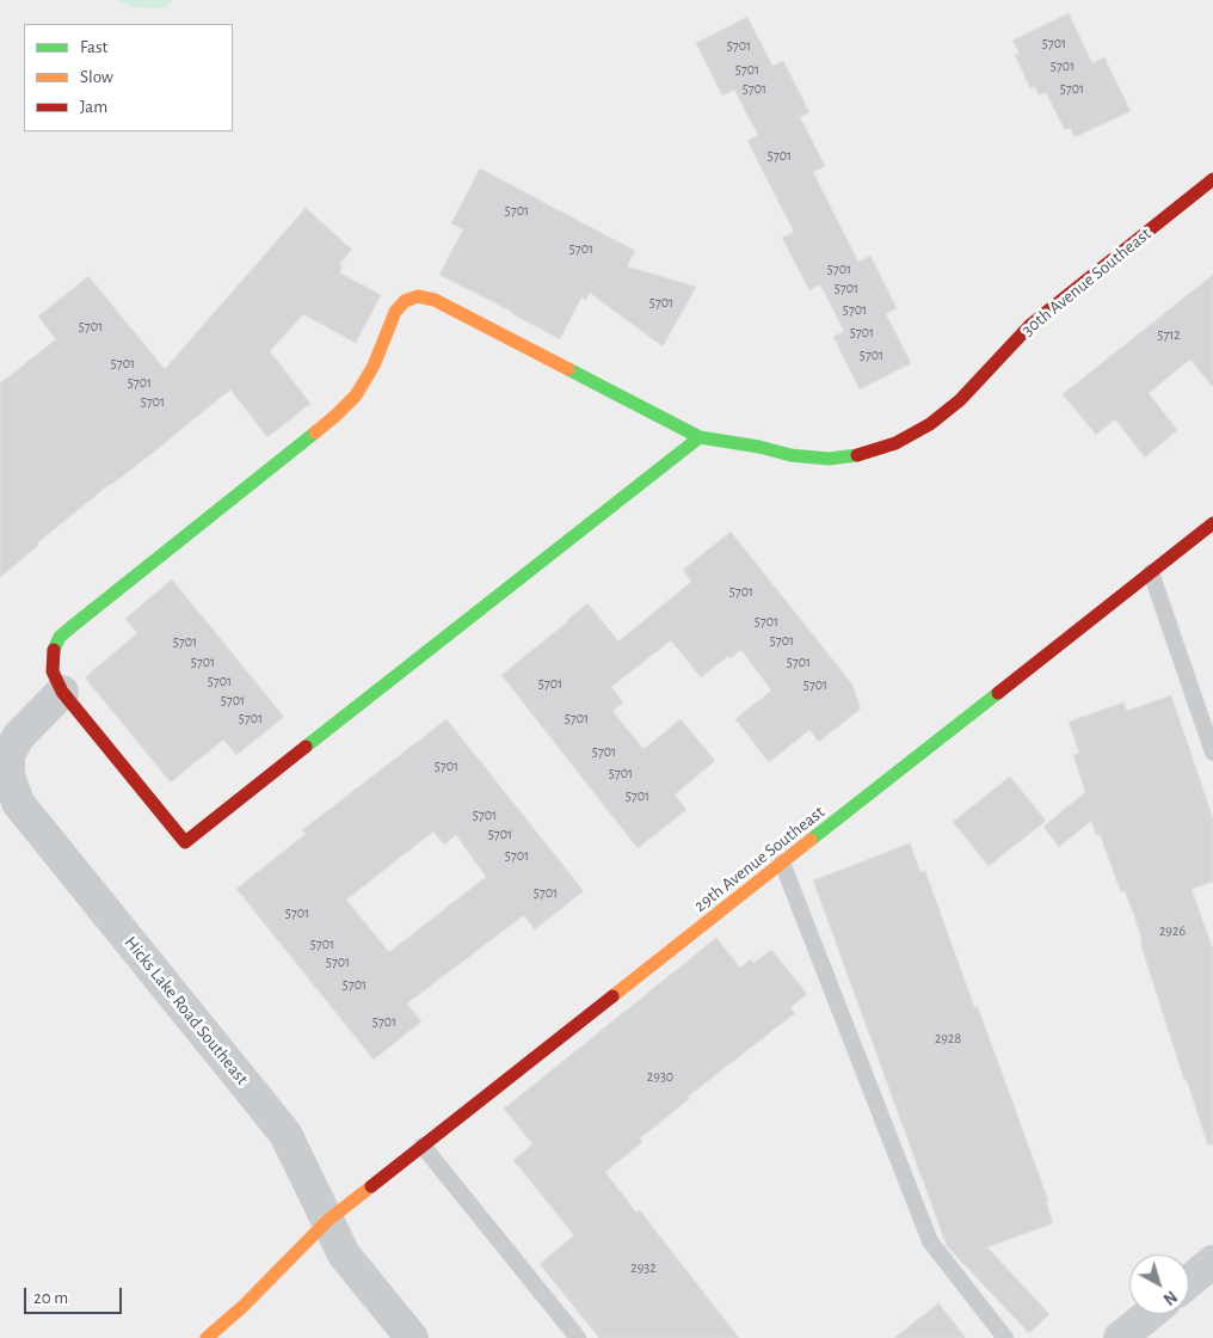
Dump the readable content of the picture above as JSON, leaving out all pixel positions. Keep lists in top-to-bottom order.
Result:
{
  "streets": {
    "street": ["30th Avenue Southeast", "29th Avenue Southeast", "Hicks Lake Road Southeast"]
  },
  "crossings": [
    ["30th Avenue Southeast", "Hicks Lake Road Southeast"],
    ["29th Avenue Southeast", "Hicks Lake Road Southeast"]
  ],
  "house_numbers": [
    "5701",
    "5701",
    "5701",
    "5701",
    "5701",
    "5701",
    "5701",
    "5701",
    "5701",
    "5701",
    "5701",
    "5701",
    "5701",
    "5701",
    "5701",
    "5712",
    "5701",
    "5701",
    "5701",
    "5701",
    "5701",
    "5701",
    "5701",
    "5701",
    "5701",
    "5701",
    "5701",
    "5701",
    "5701",
    "5701",
    "5701",
    "5701",
    "5701",
    "5701",
    "5701",
    "5701",
    "5701",
    "5701",
    "5701",
    "5701",
    "5701",
    "2926",
    "5701",
    "5701",
    "5701",
    "5701",
    "2928",
    "2930",
    "2932"
  ],
  "legend": ["Fast", "Slow", "Jam"],
  "scale_bar": "20 m",
  "north": "bottom right"
}
